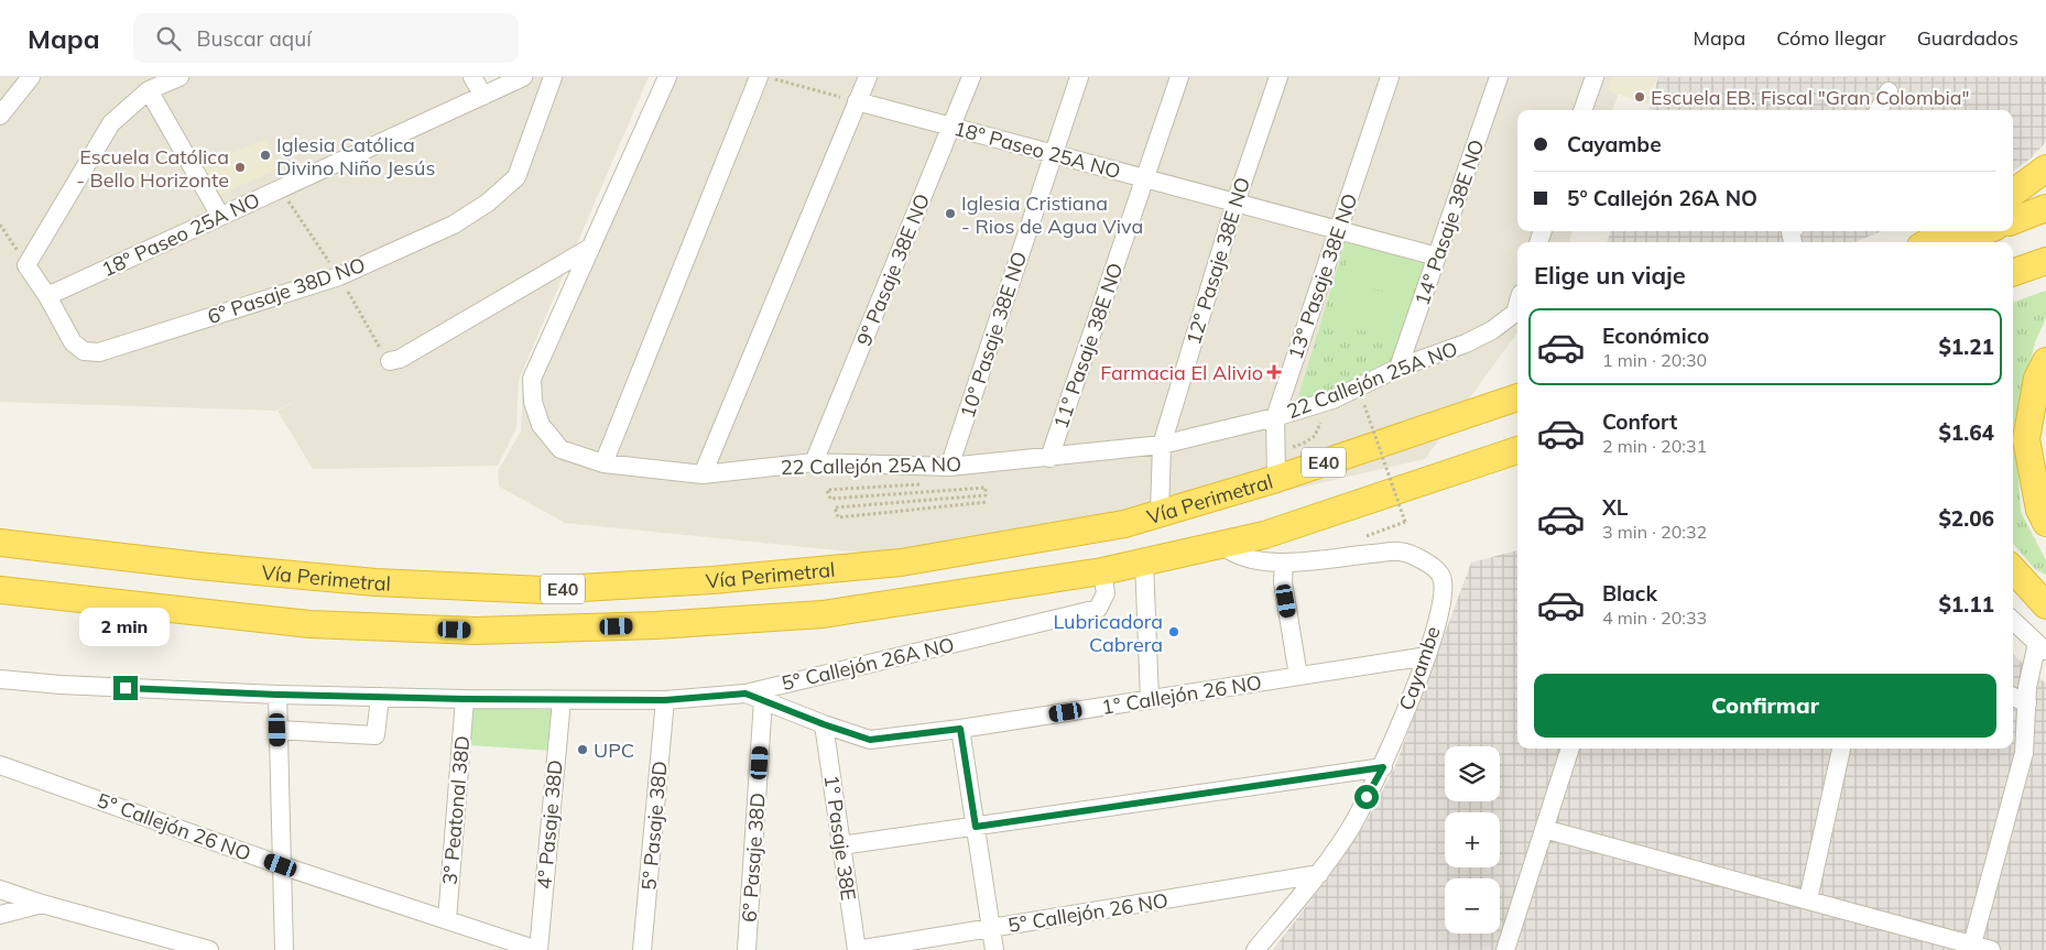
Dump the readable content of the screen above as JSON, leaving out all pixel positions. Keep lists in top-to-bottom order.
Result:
{
  "streets": {
    "highway": ["E40", "Vía Perimetral"],
    "street": [
      "18° Paseo 25A NO",
      "14° Pasaje 38E NO",
      "12° Pasaje 38E NO",
      "9° Pasaje 38E NO",
      "13° Pasaje 38E NO",
      "6° Pasaje 38D NO",
      "10° Pasaje 38E NO",
      "11° Pasaje 38E NO",
      "22 Callejón 25A NO",
      "5° Callejón 26A NO",
      "Cayambe",
      "1° Callejón 26 NO",
      "3° Peatonal 38D",
      "4° Pasaje 38D",
      "5° Pasaje 38D",
      "5° Callejón 26 NO",
      "1° Pasaje 38E",
      "6° Pasaje 38D"
    ]
  },
  "crossings": [
    ["18° Paseo 25A NO", "14° Pasaje 38E NO"],
    ["18° Paseo 25A NO", "12° Pasaje 38E NO"],
    ["18° Paseo 25A NO", "9° Pasaje 38E NO"],
    ["18° Paseo 25A NO", "13° Pasaje 38E NO"],
    ["18° Paseo 25A NO", "6° Pasaje 38D NO"],
    ["18° Paseo 25A NO", "10° Pasaje 38E NO"],
    ["18° Paseo 25A NO", "11° Pasaje 38E NO"],
    ["14° Pasaje 38E NO", "22 Callejón 25A NO"],
    ["12° Pasaje 38E NO", "22 Callejón 25A NO"],
    ["12° Pasaje 38E NO", "Vía Perimetral"],
    ["9° Pasaje 38E NO", "22 Callejón 25A NO"],
    ["13° Pasaje 38E NO", "22 Callejón 25A NO"],
    ["13° Pasaje 38E NO", "Vía Perimetral"],
    ["10° Pasaje 38E NO", "22 Callejón 25A NO"],
    ["11° Pasaje 38E NO", "22 Callejón 25A NO"],
    ["E40", "5° Callejón 26A NO"],
    ["E40", "Cayambe"],
    ["5° Callejón 26A NO", "1° Callejón 26 NO"],
    ["5° Callejón 26A NO", "3° Peatonal 38D"],
    ["5° Callejón 26A NO", "4° Pasaje 38D"],
    ["5° Callejón 26A NO", "5° Pasaje 38D"],
    ["Cayambe", "1° Callejón 26 NO"],
    ["Cayambe", "5° Callejón 26 NO"],
    ["1° Callejón 26 NO", "1° Pasaje 38E"],
    ["1° Callejón 26 NO", "6° Pasaje 38D"],
    ["3° Peatonal 38D", "5° Callejón 26 NO"],
    ["4° Pasaje 38D", "5° Callejón 26 NO"],
    ["5° Callejón 26 NO", "1° Pasaje 38E"]
  ],
  "places": {
    "other": [
      "Escuela EB. Fiscal \"Gran Colombia\"",
      "Iglesia Católica Divino Niño Jesús",
      "Escuela Católica - Bello Horizonte",
      "Iglesia Cristiana - Rios de Agua Viva",
      "Lubricadora Cabrera",
      "UPC"
    ],
    "health": ["Farmacia El Alivio"]
  },
  "page": {
    "header": "Mapa",
    "search": "Buscar aquí",
    "nav": ["Mapa", "Cómo llegar", "Guardados"],
    "banner": ["Cayambe", "5° Callejón 26A NO"],
    "heading": "Elige un viaje",
    "list": [
      {
        "name": "Económico",
        "note": "1 min · 20:30",
        "value": "$1.21"
      },
      {
        "name": "Confort",
        "note": "2 min · 20:31",
        "value": "$1.64"
      },
      {
        "name": "XL",
        "note": "3 min · 20:32",
        "value": "$2.06"
      },
      {
        "name": "Black",
        "note": "4 min · 20:33",
        "value": "$1.11"
      }
    ],
    "bubble": "2 min",
    "buttons": "Confirmar",
    "map_buttons": ["+", "−"]
  }
}
